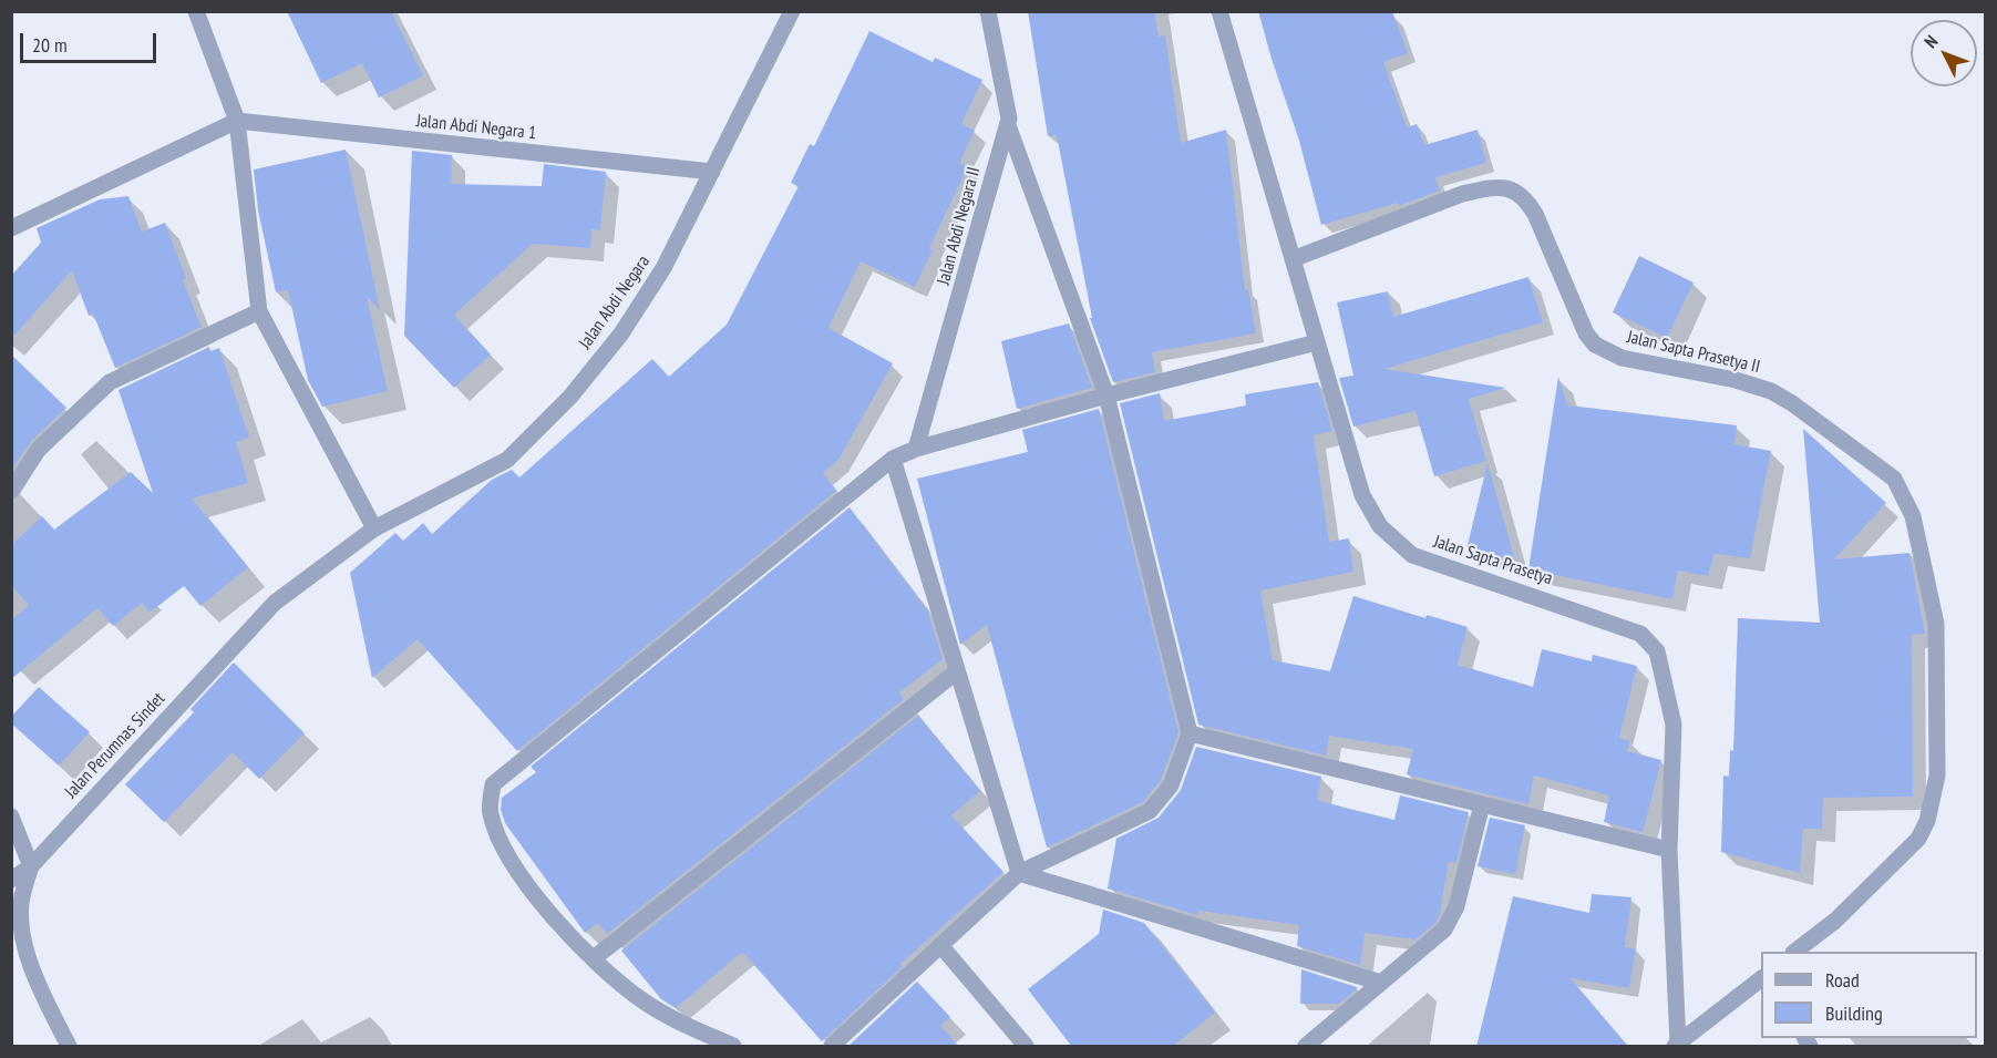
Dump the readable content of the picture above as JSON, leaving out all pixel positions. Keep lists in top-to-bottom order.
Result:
{
  "streets": {
    "street": [
      "Jalan Abdi Negara 1",
      "Jalan Abdi Negara II",
      "Jalan Abdi Negara",
      "Jalan Sapta Prasetya II",
      "Jalan Sapta Prasetya",
      "Jalan Perumnas Sindet"
    ]
  },
  "crossings": [
    ["Jalan Abdi Negara 1", "Jalan Abdi Negara"],
    ["Jalan Abdi Negara", "Jalan Perumnas Sindet"],
    ["Jalan Sapta Prasetya II", "Jalan Sapta Prasetya"]
  ],
  "legend": ["Road", "Building"],
  "scale_bar": "20 m",
  "north": "top left"
}
